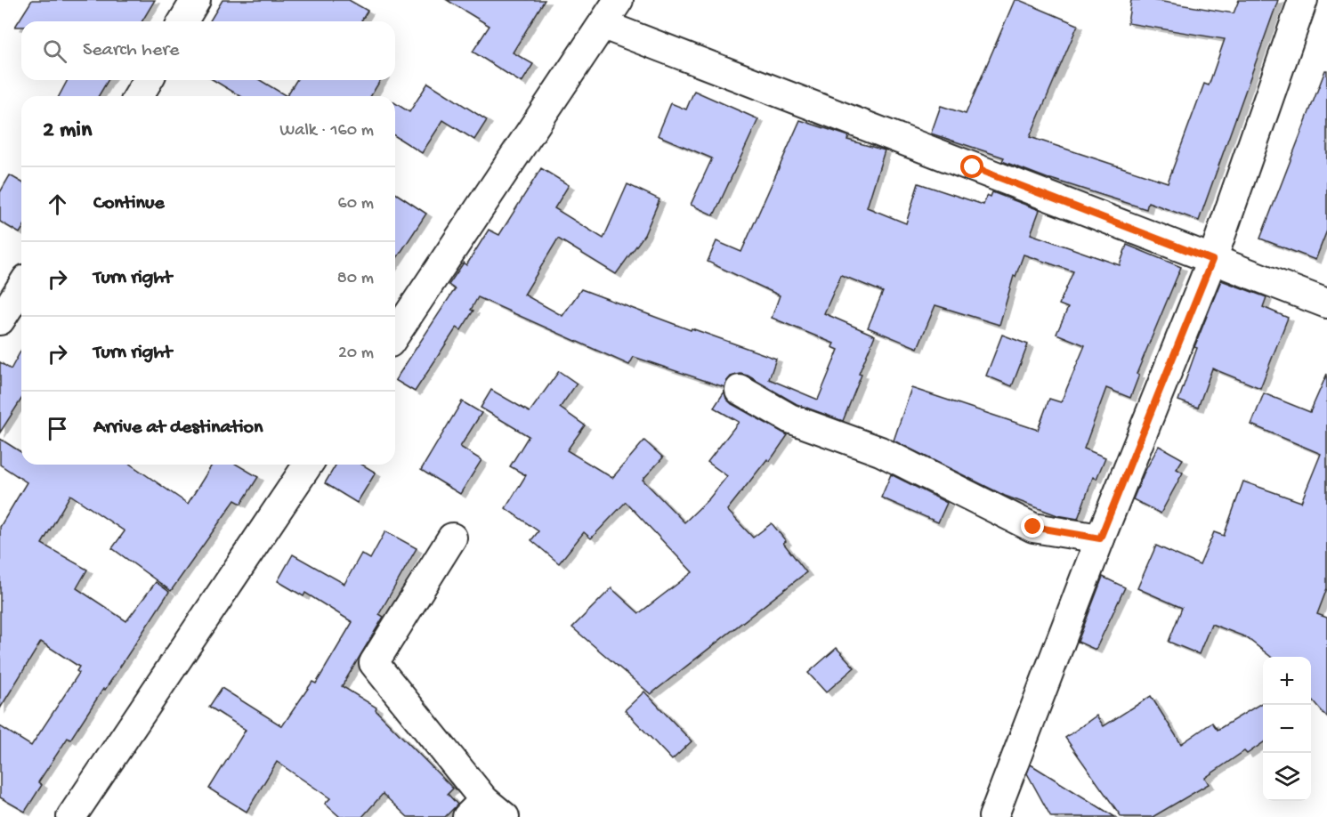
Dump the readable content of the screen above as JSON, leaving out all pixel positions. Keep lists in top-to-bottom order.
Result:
{
  "page": {
    "search": "Search here",
    "heading": ["2 min", "Walk · 160 m"],
    "list": [
      ["Continue", "60 m"],
      ["Turn right", "80 m"],
      ["Turn right", "20 m"],
      "Arrive at destination"
    ],
    "map_buttons": ["+", "−"]
  }
}
